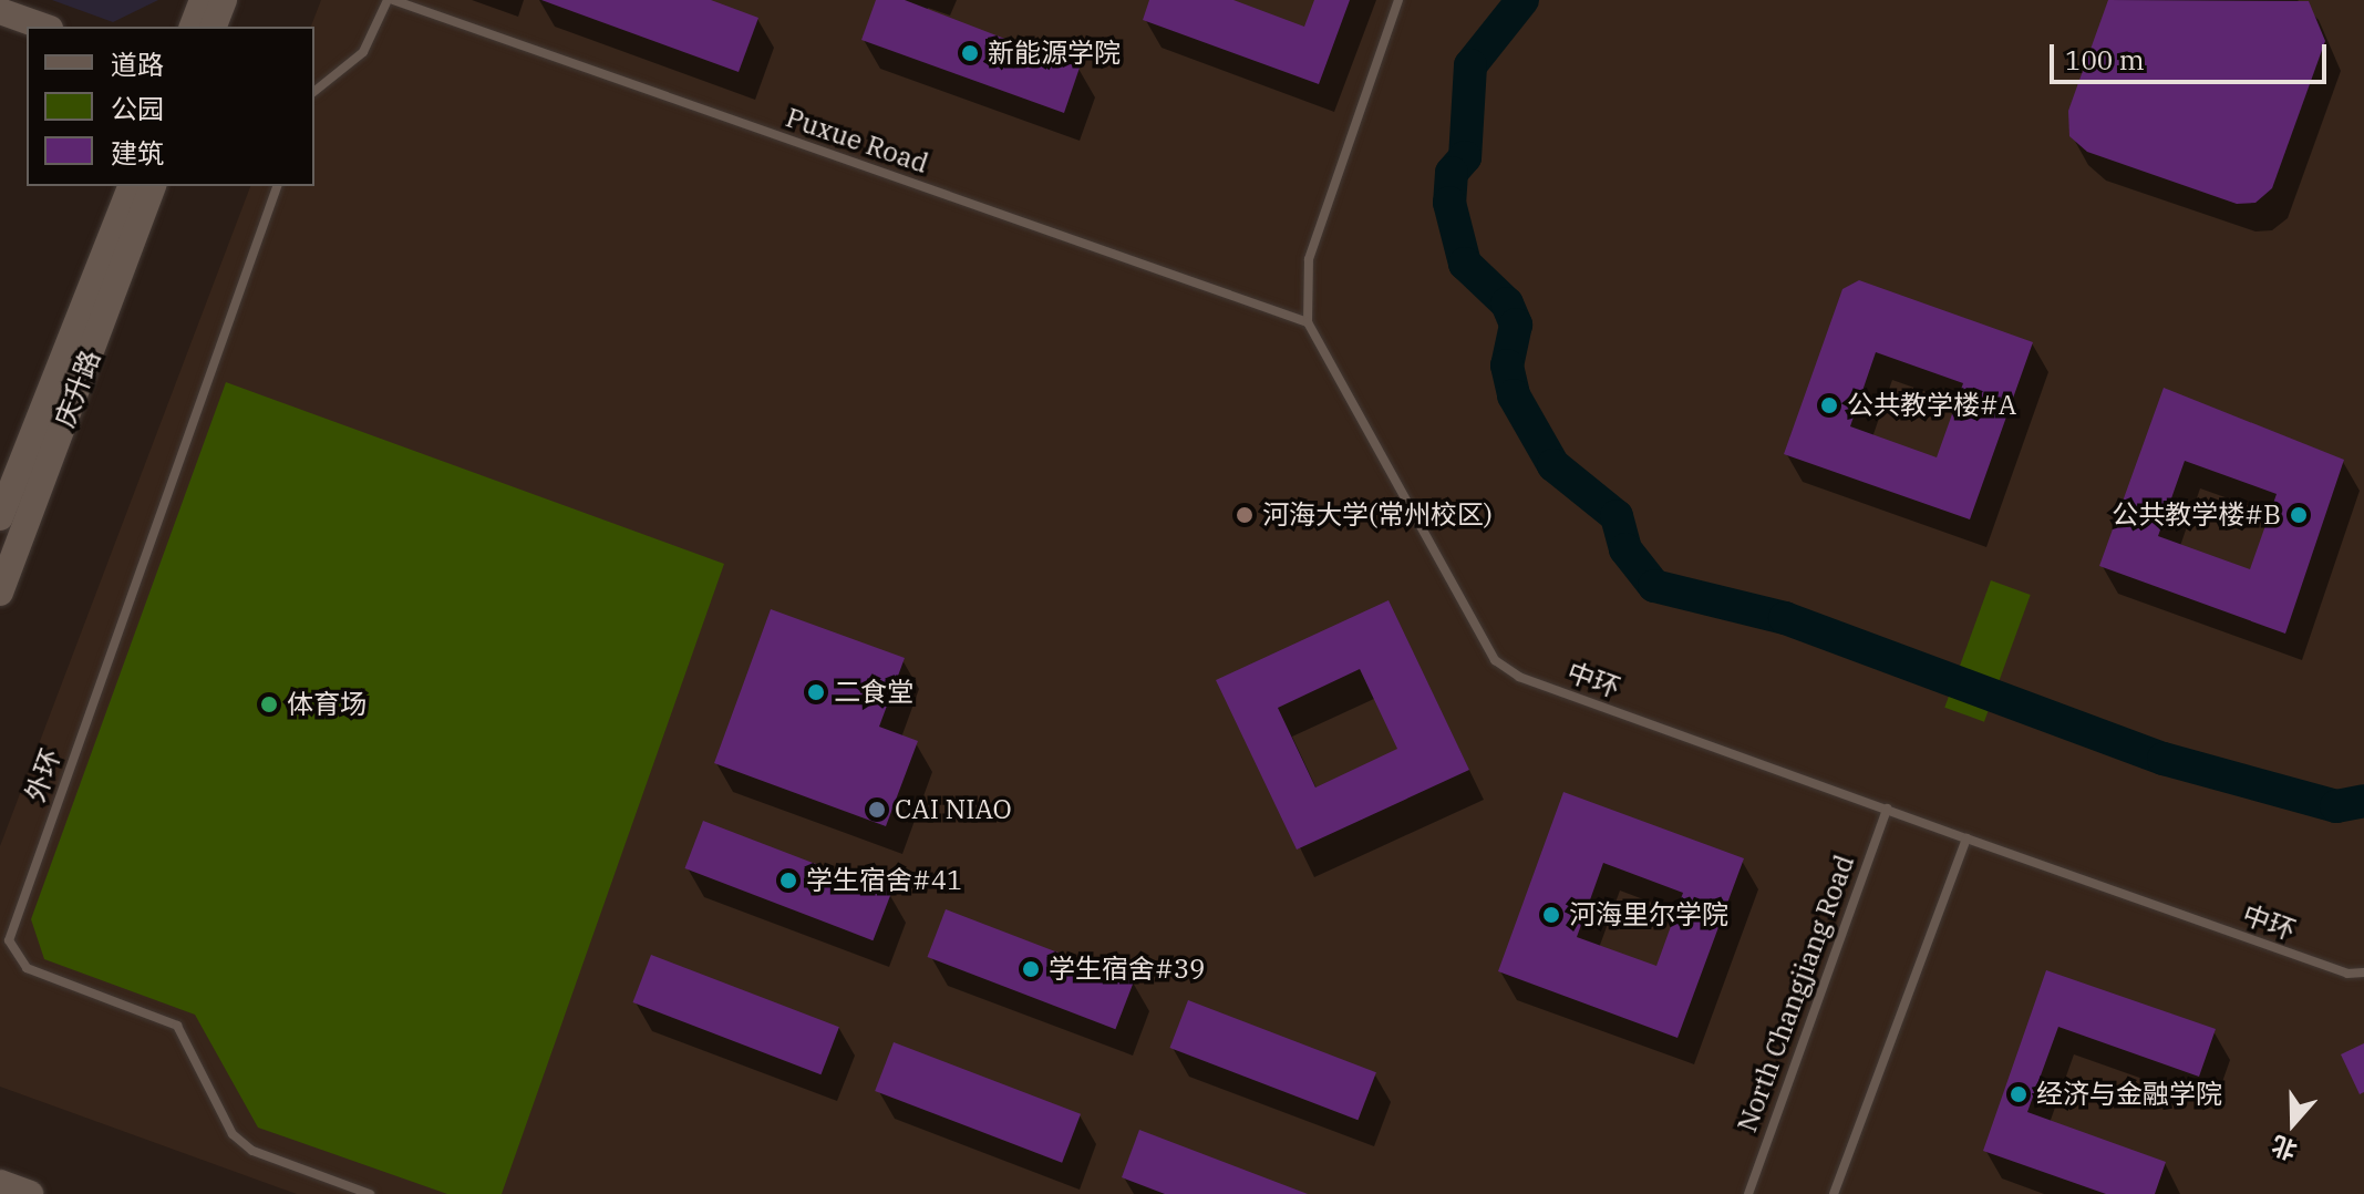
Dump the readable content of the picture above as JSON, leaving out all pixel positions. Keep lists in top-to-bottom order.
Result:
{
  "streets": {
    "main road": ["庆升路"],
    "lane": [
      "Puxue Road",
      "中环",
      "外环",
      "North Changjiang Road"
    ]
  },
  "crossings": [
    ["Puxue Road", "中环"],
    ["中环", "North Changjiang Road"]
  ],
  "places": [
    "新能源学院",
    "公共教学楼#A",
    "河海大学(常州校区)",
    "公共教学楼#B",
    "二食堂",
    "体育场",
    "CAI NIAO",
    "学生宿舍#41",
    "河海里尔学院",
    "学生宿舍#39",
    "经济与金融学院"
  ],
  "legend": ["道路", "公园", "建筑"],
  "scale_bar": "100 m",
  "north": "bottom"
}
